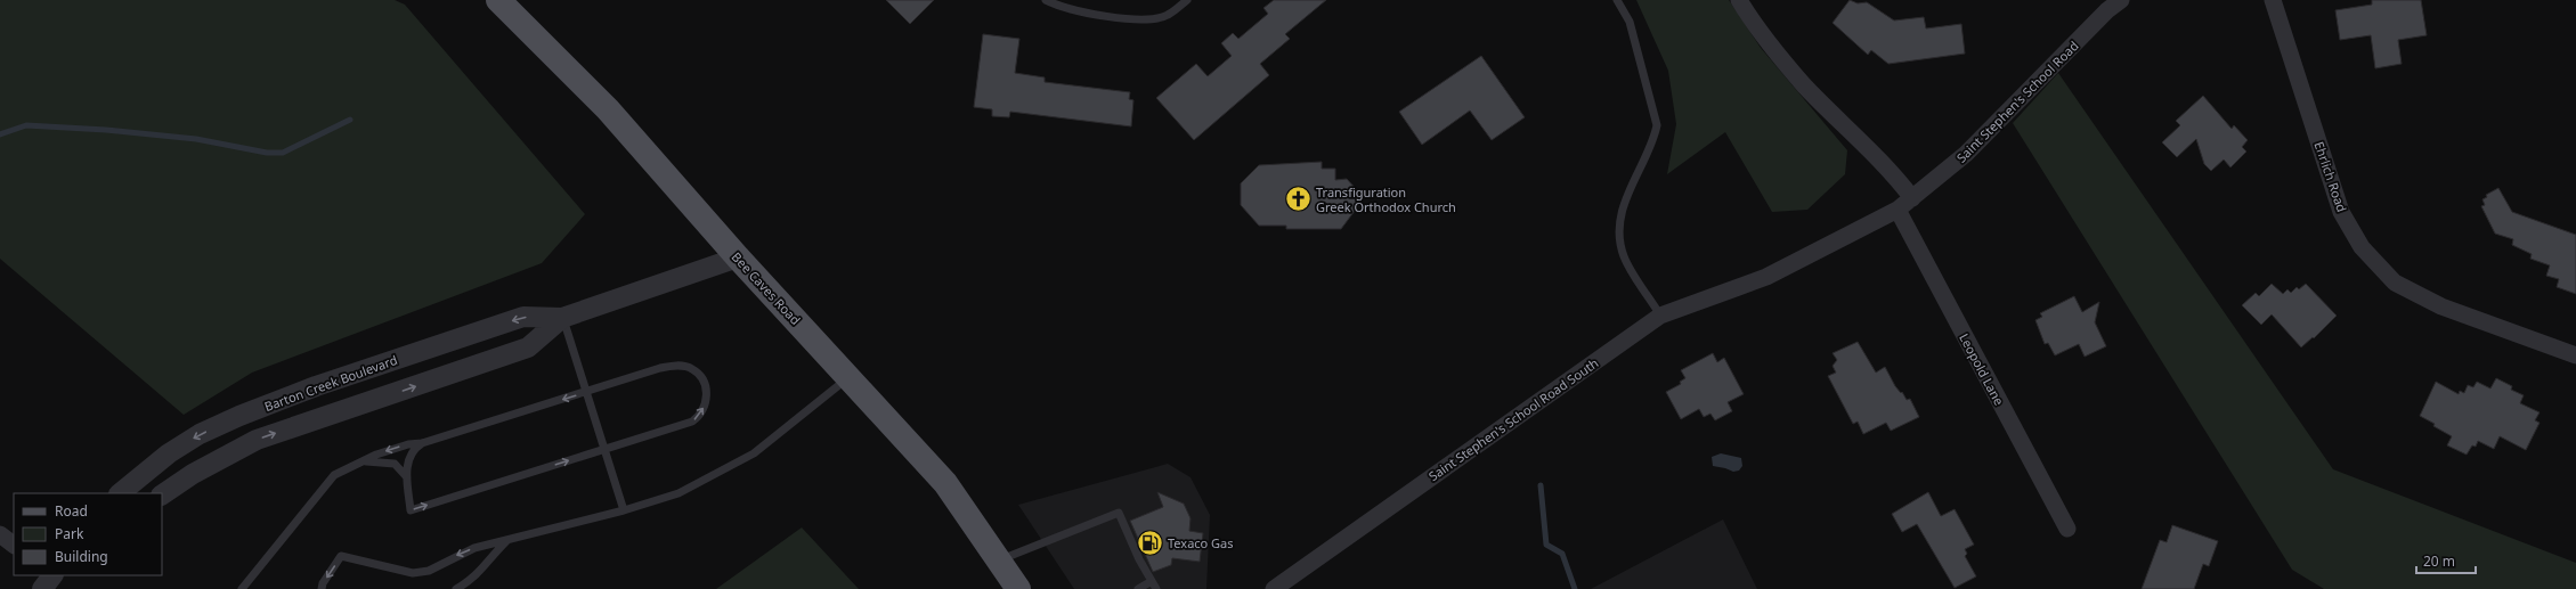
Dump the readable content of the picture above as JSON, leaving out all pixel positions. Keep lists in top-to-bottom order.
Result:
{
  "streets": {
    "main road": ["Bee Caves Road"],
    "street": [
      "Saint Stephen's School Road",
      "Ehrlich Road",
      "Leopold Lane",
      "Barton Creek Boulevard",
      "Saint Stephen's School Road South"
    ]
  },
  "crossings": [
    ["Saint Stephen's School Road", "Leopold Lane"],
    ["Saint Stephen's School Road", "Saint Stephen's School Road South"],
    ["Bee Caves Road", "Barton Creek Boulevard"]
  ],
  "places": {
    "church": ["Transfiguration Greek Orthodox Church"],
    "fuel station": ["Texaco Gas"]
  },
  "legend": ["Road", "Park", "Building"],
  "scale_bar": "20 m"
}
